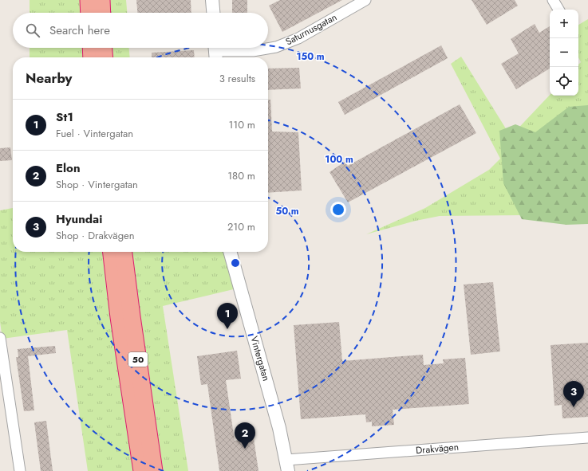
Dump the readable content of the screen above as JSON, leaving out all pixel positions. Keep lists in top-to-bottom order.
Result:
{
  "streets": {
    "highway": ["50"],
    "street": ["Saturnusgatan", "Vintergatan", "Drakvägen"]
  },
  "crossings": [
    ["Vintergatan", "Drakvägen"]
  ],
  "page": {
    "map_buttons": ["+", "−"],
    "search": "Search here",
    "heading": ["Nearby", "3 results"],
    "list": [
      {
        "mark": "1",
        "name": "St1",
        "note": "Fuel · Vintergatan",
        "value": "110 m"
      },
      {
        "mark": "2",
        "name": "Elon",
        "note": "Shop · Vintergatan",
        "value": "180 m"
      },
      {
        "mark": "3",
        "name": "Hyundai",
        "note": "Shop · Drakvägen",
        "value": "210 m"
      }
    ],
    "pins": ["1", "3", "2"]
  },
  "rings": ["150 m", "100 m", "50 m"]
}
